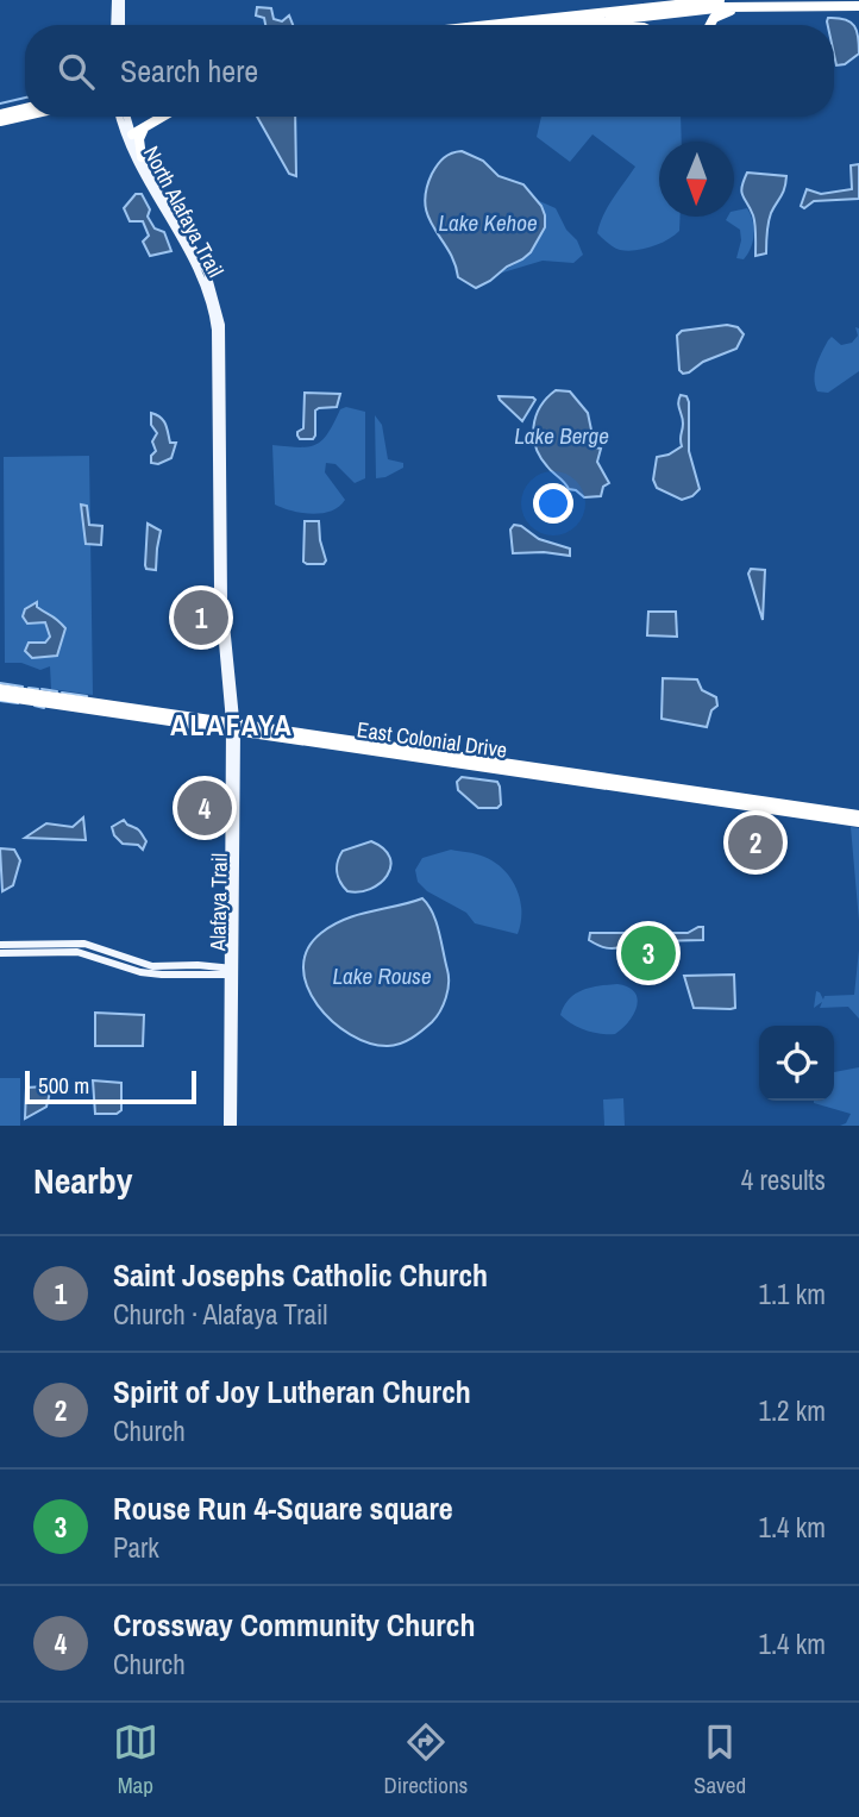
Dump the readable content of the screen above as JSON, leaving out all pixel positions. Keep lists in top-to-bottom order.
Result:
{
  "streets": {
    "highway": ["East Colonial Drive"],
    "main road": ["North Alafaya Trail", "Alafaya Trail"]
  },
  "crossings": [
    ["North Alafaya Trail", "Alafaya Trail"],
    ["East Colonial Drive", "Alafaya Trail"]
  ],
  "districts": ["ALAFAYA"],
  "water": ["Lake Kehoe", "Lake Berge", "Lake Rouse"],
  "scale_bar": "500 m",
  "north": "bottom",
  "page": {
    "search": "Search here",
    "pins": [
      "1",
      "4",
      "2",
      "3"
    ],
    "scale": "500 m",
    "heading": ["Nearby", "4 results"],
    "list": [
      {
        "mark": "1",
        "name": "Saint Josephs Catholic Church",
        "note": "Church · Alafaya Trail",
        "value": "1.1 km"
      },
      {
        "mark": "2",
        "name": "Spirit of Joy Lutheran Church",
        "note": "Church",
        "value": "1.2 km"
      },
      {
        "mark": "3",
        "name": "Rouse Run 4-Square square",
        "note": "Park",
        "value": "1.4 km"
      },
      {
        "mark": "4",
        "name": "Crossway Community Church",
        "note": "Church",
        "value": "1.4 km"
      }
    ],
    "nav": ["Map", "Directions", "Saved"]
  }
}
